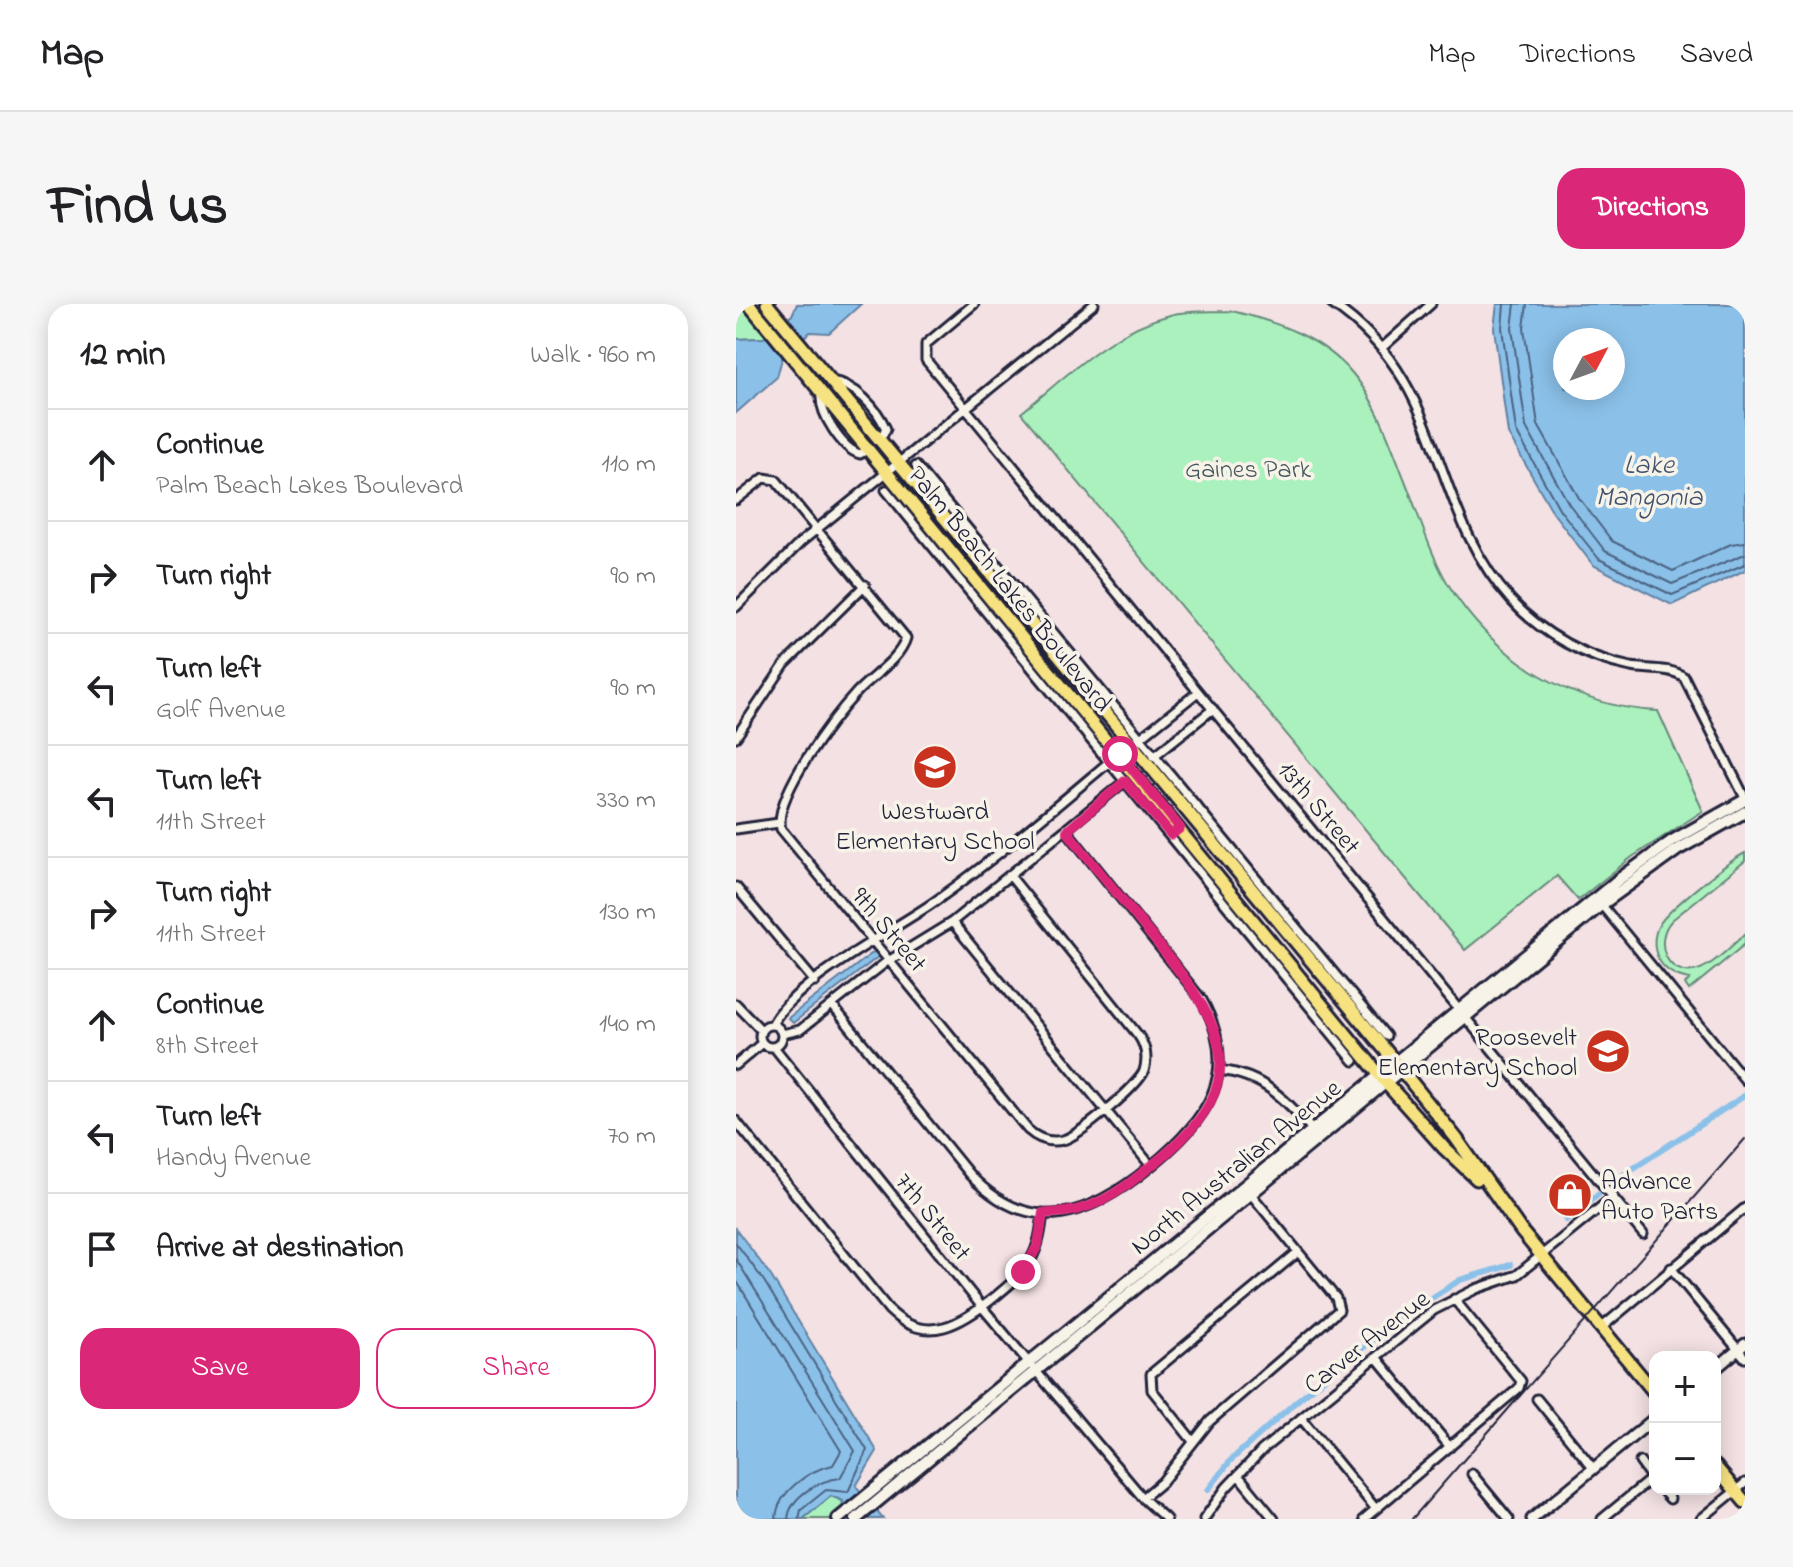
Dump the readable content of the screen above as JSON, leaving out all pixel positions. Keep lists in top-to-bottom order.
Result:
{
  "streets": {
    "main road": ["Palm Beach Lakes Boulevard", "North Australian Avenue"],
    "street": [
      "13th Street",
      "9th Street",
      "7th Street",
      "Carver Avenue"
    ]
  },
  "crossings": [
    ["Palm Beach Lakes Boulevard", "North Australian Avenue"],
    ["Palm Beach Lakes Boulevard", "Carver Avenue"],
    ["13th Street", "North Australian Avenue"],
    ["13th Street", "Carver Avenue"],
    ["North Australian Avenue", "7th Street"]
  ],
  "water": ["Lake Mangonia"],
  "parks": ["Gaines Park"],
  "places": {
    "school or university": ["Westward Elementary School", "Roosevelt Elementary School"],
    "shop": ["Advance Auto Parts"]
  },
  "north": "top right",
  "page": {
    "header": "Map",
    "nav": ["Map", "Directions", "Saved"],
    "title": "Find us",
    "buttons": [
      "Directions",
      ["Save", "Share"]
    ],
    "heading": ["12 min", "Walk · 960 m"],
    "list": [
      ["Continue", "Palm Beach Lakes Boulevard", "110 m"],
      ["Turn right", "90 m"],
      ["Turn left", "Golf Avenue", "90 m"],
      ["Turn left", "11th Street", "330 m"],
      ["Turn right", "11th Street", "130 m"],
      ["Continue", "8th Street", "140 m"],
      ["Turn left", "Handy Avenue", "70 m"],
      "Arrive at destination"
    ],
    "map_buttons": ["+", "−"]
  }
}
